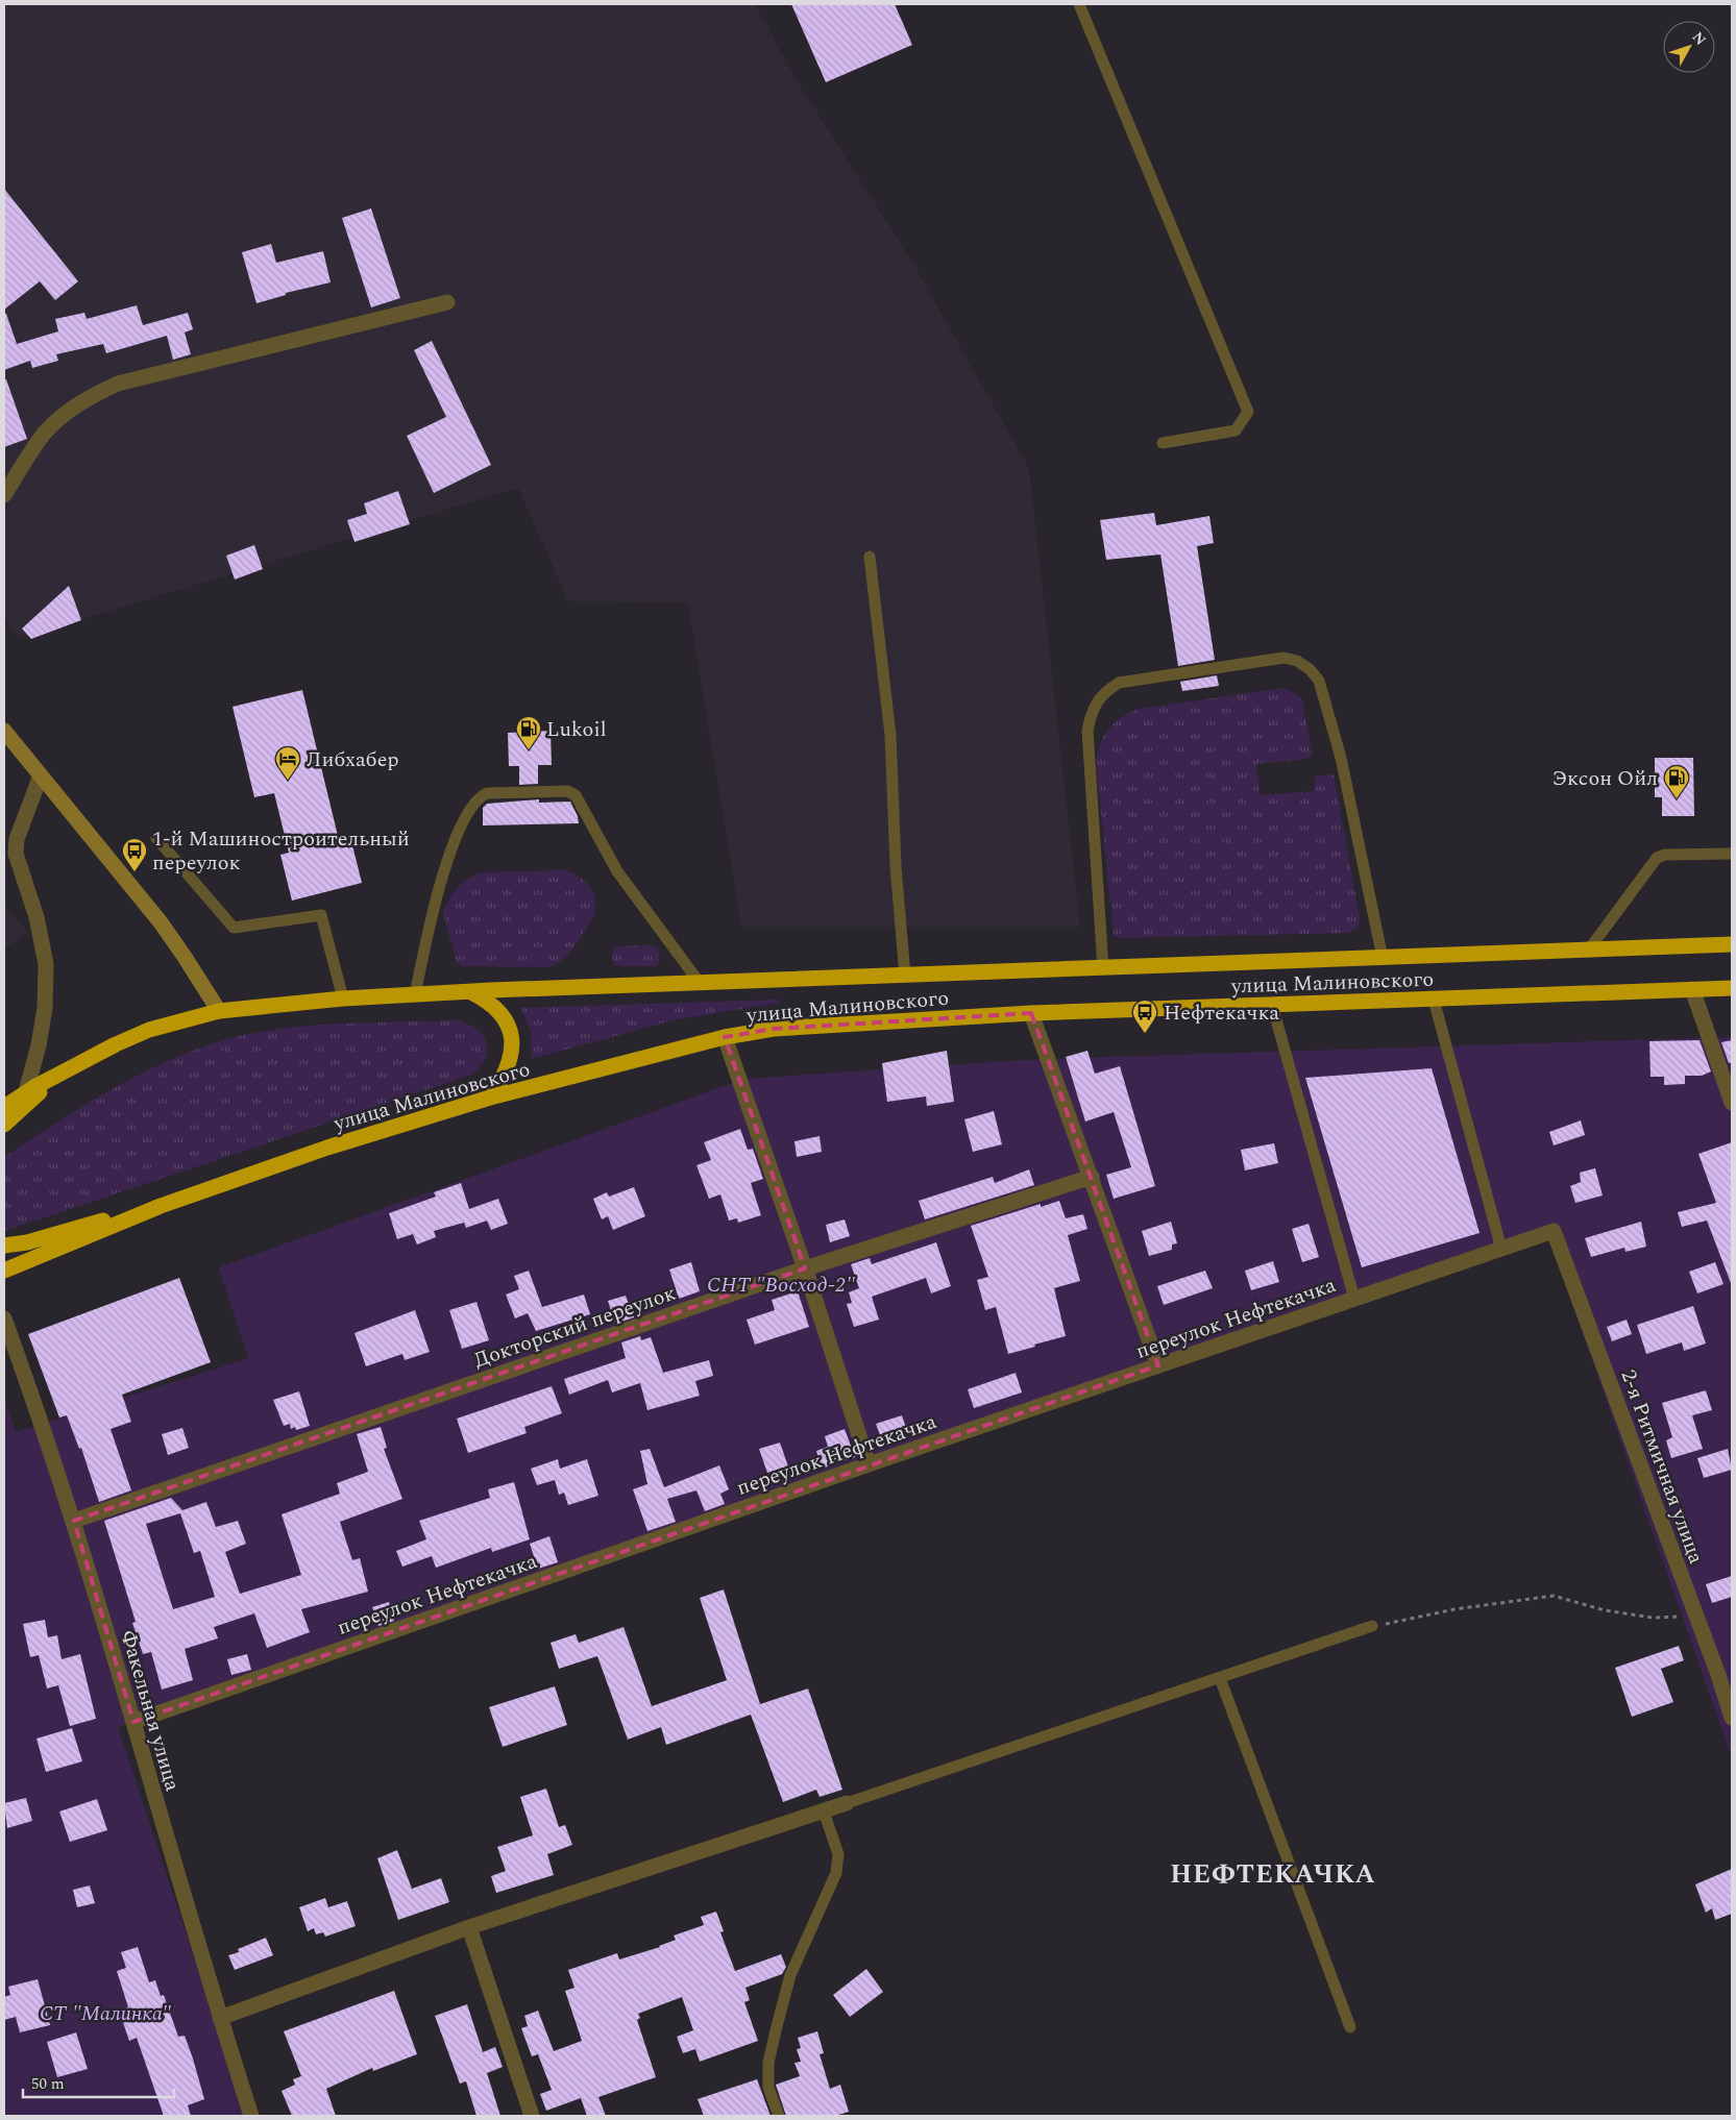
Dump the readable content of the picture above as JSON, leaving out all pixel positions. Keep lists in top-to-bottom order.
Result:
{
  "streets": {
    "highway": ["улица Малиновского"],
    "street": [
      "переулок Нефтекачка",
      "Докторский переулок",
      "2-я Ритмичная улица",
      "Факельная улица"
    ]
  },
  "crossings": [
    ["переулок Нефтекачка", "2-я Ритмичная улица"],
    ["переулок Нефтекачка", "Факельная улица"],
    ["Докторский переулок", "Факельная улица"]
  ],
  "districts": ["НЕФТЕКАЧКА"],
  "parks": ["СНТ \"Восход-2\"", "СТ \"Малинка\""],
  "places": {
    "fuel station": ["Lukoil", "Эксон Ойл"],
    "hotel": ["Либхабер"],
    "bus stop": ["1-й Машиностроительный переулок", "Нефтекачка"]
  },
  "scale_bar": "50 m",
  "north": "top right"
}
